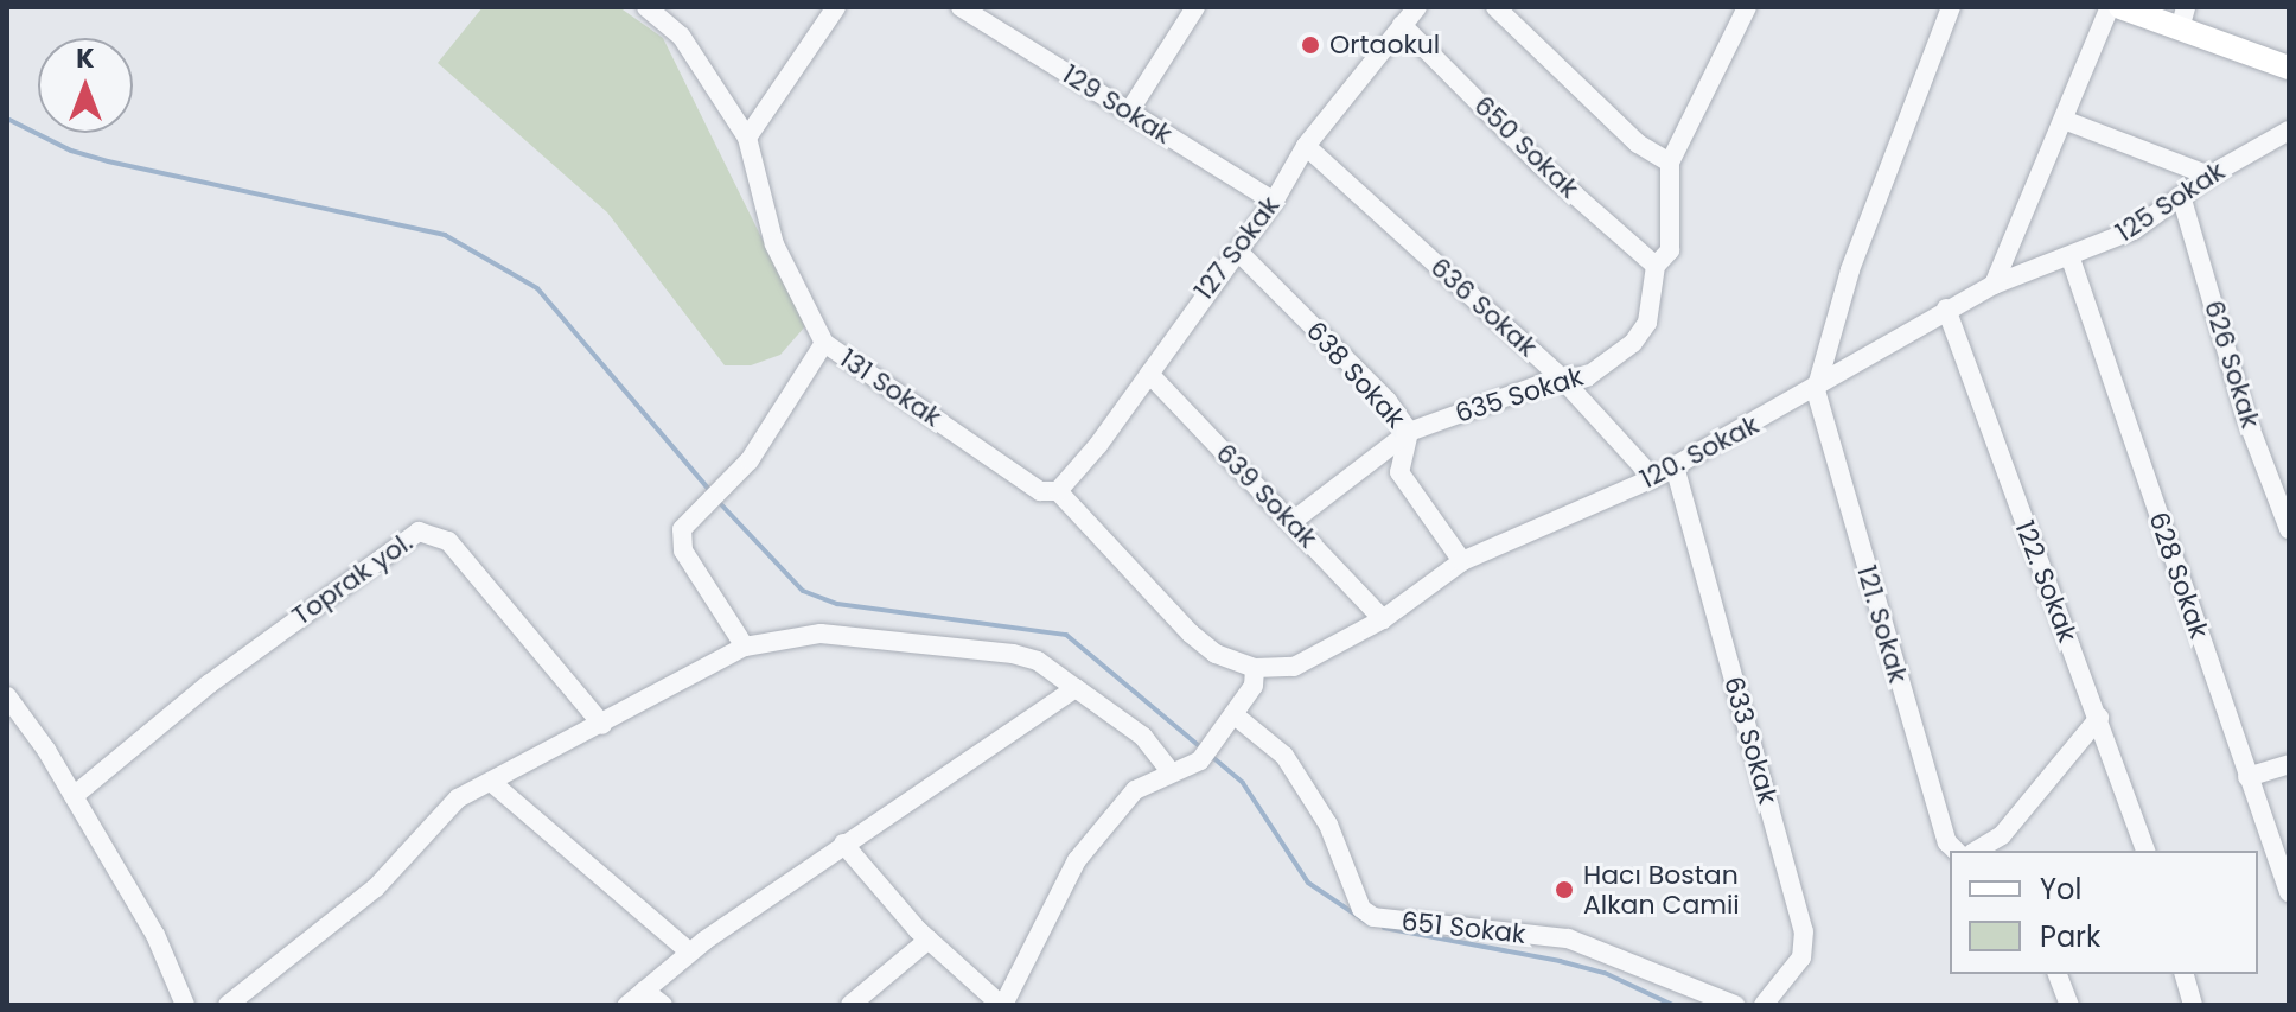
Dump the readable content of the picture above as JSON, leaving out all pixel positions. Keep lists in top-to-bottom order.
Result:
{
  "streets": {
    "street": [
      "129 Sokak",
      "650 Sokak",
      "125 Sokak",
      "127 Sokak",
      "636 Sokak",
      "626 Sokak",
      "638 Sokak",
      "131 Sokak",
      "635 Sokak",
      "120. Sokak",
      "639 Sokak",
      "628 Sokak",
      "Toprak yol.",
      "122. Sokak",
      "121. Sokak",
      "633 Sokak",
      "651 Sokak"
    ]
  },
  "crossings": [
    ["129 Sokak", "127 Sokak"],
    ["650 Sokak", "127 Sokak"],
    ["650 Sokak", "635 Sokak"],
    ["125 Sokak", "626 Sokak"],
    ["125 Sokak", "120. Sokak"],
    ["125 Sokak", "628 Sokak"],
    ["127 Sokak", "636 Sokak"],
    ["127 Sokak", "638 Sokak"],
    ["127 Sokak", "131 Sokak"],
    ["127 Sokak", "639 Sokak"],
    ["636 Sokak", "635 Sokak"],
    ["636 Sokak", "120. Sokak"],
    ["638 Sokak", "635 Sokak"],
    ["638 Sokak", "120. Sokak"],
    ["131 Sokak", "120. Sokak"],
    ["635 Sokak", "639 Sokak"],
    ["120. Sokak", "639 Sokak"],
    ["120. Sokak", "122. Sokak"],
    ["120. Sokak", "121. Sokak"],
    ["120. Sokak", "633 Sokak"]
  ],
  "places": ["Ortaokul", "Hacı Bostan Alkan Camii"],
  "legend": ["Yol", "Park"],
  "north": "top"
}
